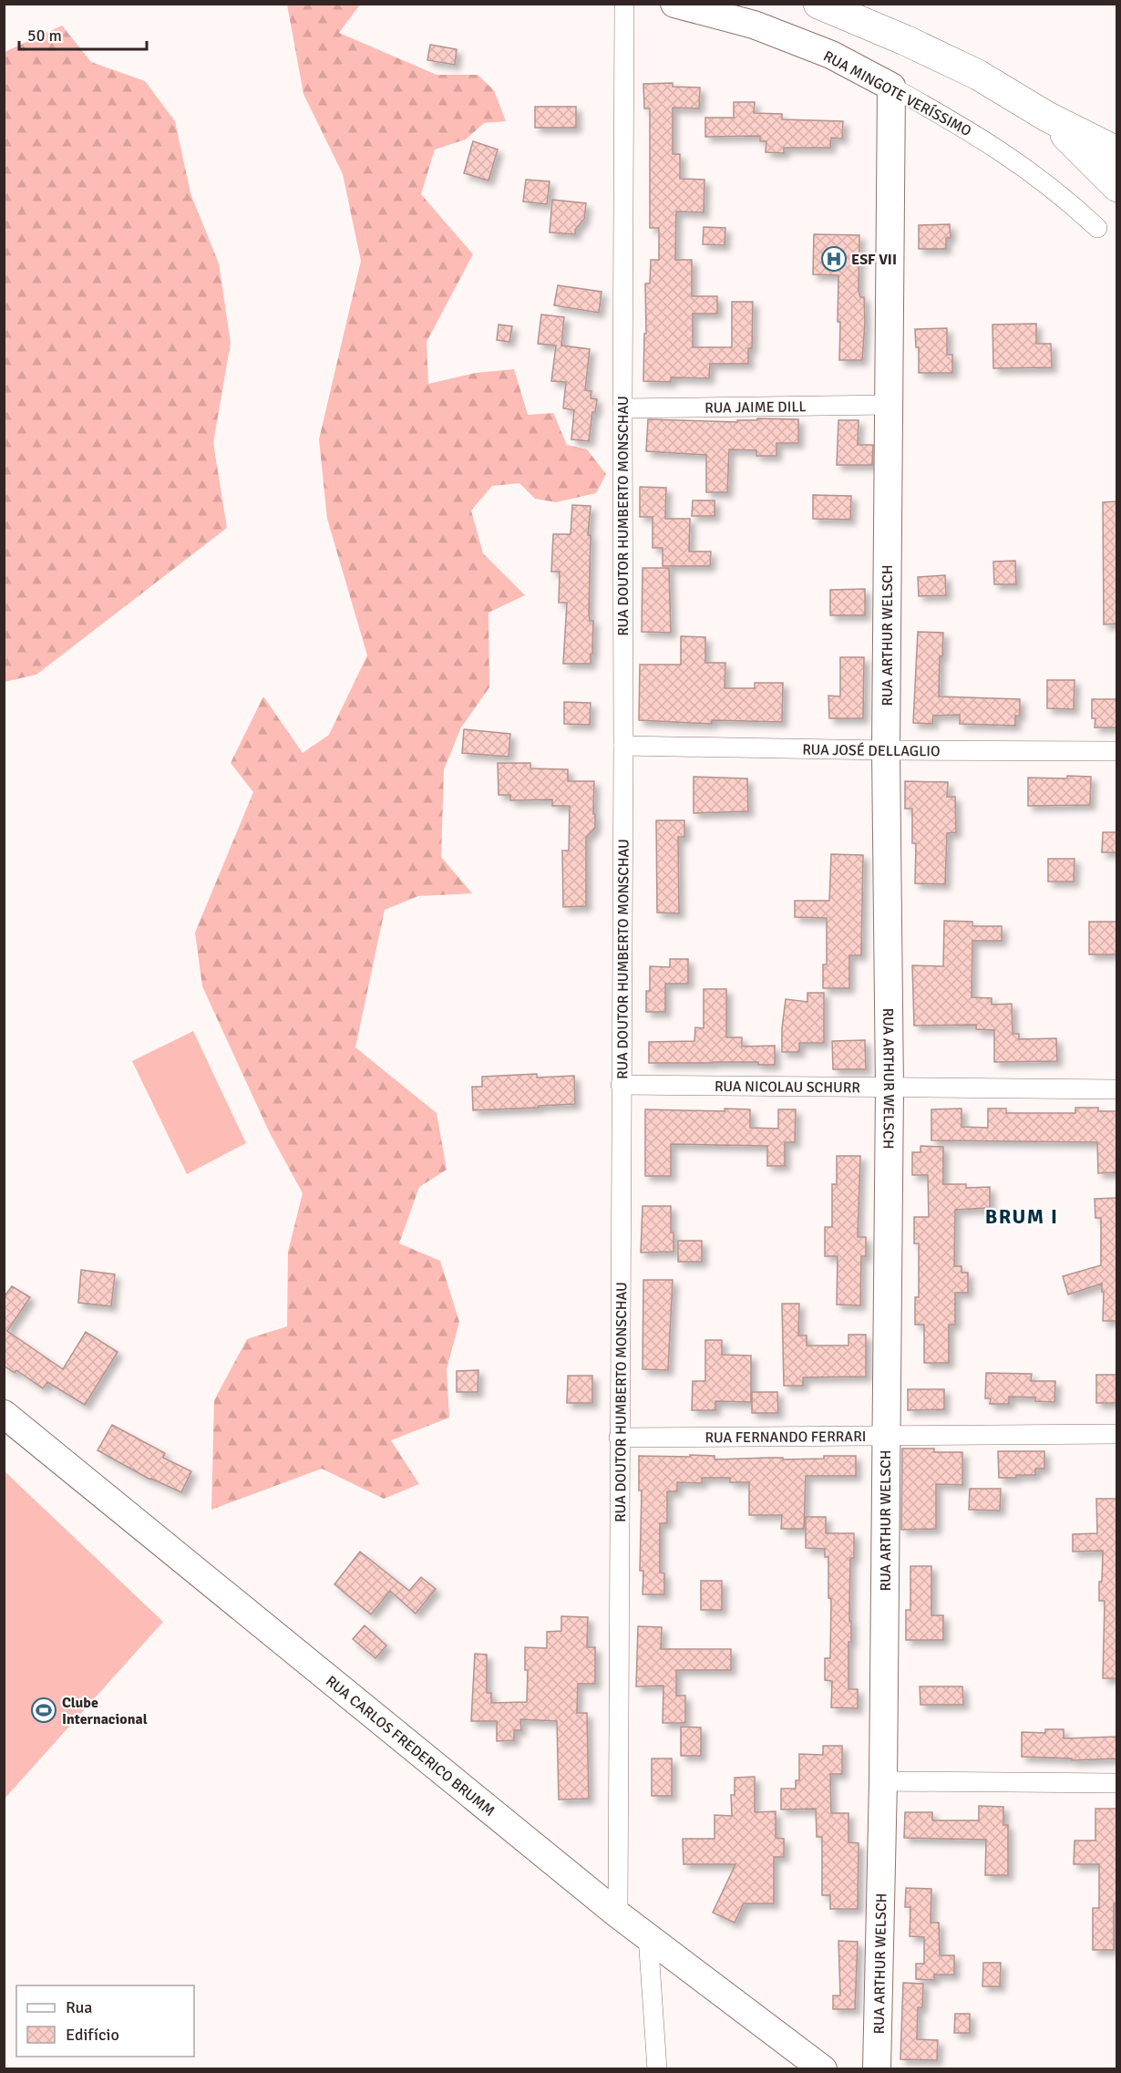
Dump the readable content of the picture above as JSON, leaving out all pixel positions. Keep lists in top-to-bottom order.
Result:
{
  "streets": {
    "street": [
      "RUA MINGOTE VERÍSSIMO",
      "RUA JAIME DILL",
      "RUA DOUTOR HUMBERTO MONSCHAU",
      "RUA ARTHUR WELSCH",
      "RUA JOSÉ DELLAGLIO",
      "RUA NICOLAU SCHURR",
      "RUA FERNANDO FERRARI",
      "RUA CARLOS FREDERICO BRUMM"
    ]
  },
  "crossings": [
    ["RUA MINGOTE VERÍSSIMO", "RUA ARTHUR WELSCH"],
    ["RUA JAIME DILL", "RUA DOUTOR HUMBERTO MONSCHAU"],
    ["RUA JAIME DILL", "RUA ARTHUR WELSCH"],
    ["RUA DOUTOR HUMBERTO MONSCHAU", "RUA JOSÉ DELLAGLIO"],
    ["RUA DOUTOR HUMBERTO MONSCHAU", "RUA NICOLAU SCHURR"],
    ["RUA DOUTOR HUMBERTO MONSCHAU", "RUA FERNANDO FERRARI"],
    ["RUA DOUTOR HUMBERTO MONSCHAU", "RUA CARLOS FREDERICO BRUMM"],
    ["RUA ARTHUR WELSCH", "RUA JOSÉ DELLAGLIO"],
    ["RUA ARTHUR WELSCH", "RUA NICOLAU SCHURR"],
    ["RUA ARTHUR WELSCH", "RUA FERNANDO FERRARI"]
  ],
  "districts": ["BRUM I"],
  "places": {
    "hospital": ["ESF VII"],
    "sports": ["Clube Internacional"]
  },
  "legend": ["Rua", "Edifício"],
  "scale_bar": "50 m"
}
